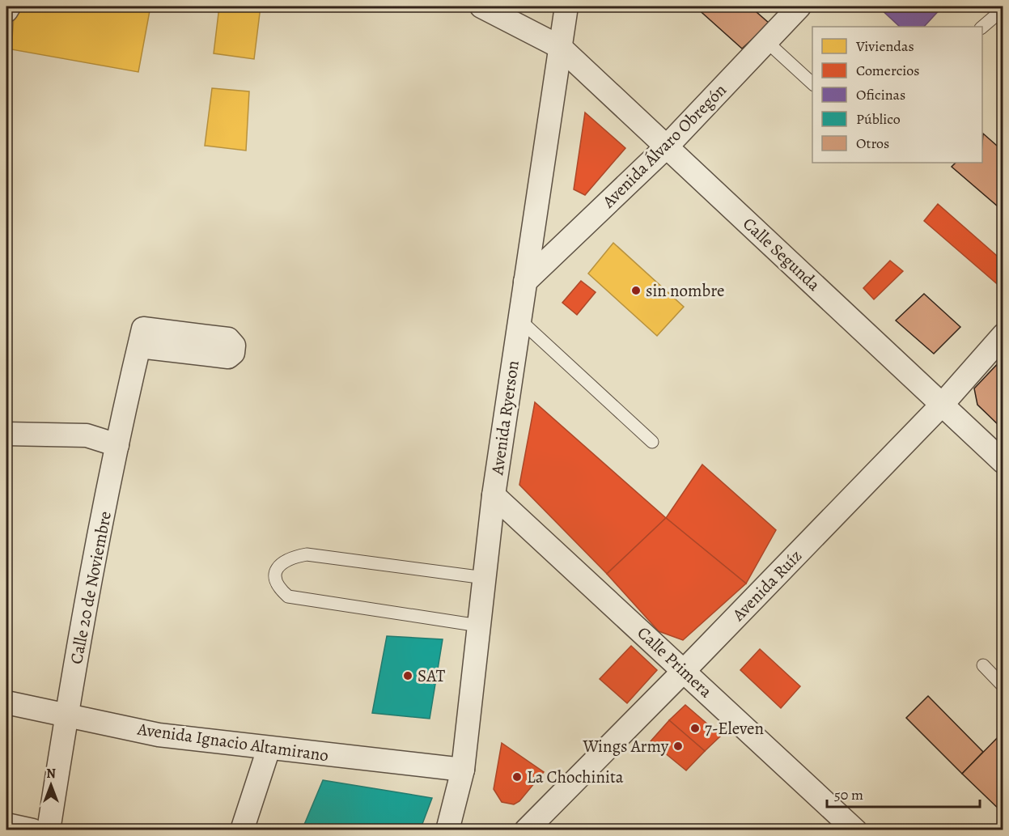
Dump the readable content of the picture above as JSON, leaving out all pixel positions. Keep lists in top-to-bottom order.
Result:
{
  "streets": {
    "street": [
      "Avenida Álvaro Obregón",
      "Calle Segunda",
      "Avenida Ryerson",
      "Avenida Ruíz",
      "Calle 20 de Noviembre",
      "Calle Primera",
      "Avenida Ignacio Altamirano"
    ]
  },
  "crossings": [
    ["Avenida Álvaro Obregón", "Calle Segunda"],
    ["Avenida Álvaro Obregón", "Avenida Ryerson"],
    ["Calle Segunda", "Avenida Ryerson"],
    ["Calle Segunda", "Avenida Ruíz"],
    ["Avenida Ryerson", "Calle Primera"],
    ["Avenida Ryerson", "Avenida Ignacio Altamirano"],
    ["Avenida Ruíz", "Calle Primera"],
    ["Calle 20 de Noviembre", "Avenida Ignacio Altamirano"]
  ],
  "places": [
    "sin nombre",
    "SAT",
    "7-Eleven",
    "Wings Army",
    "La Chochinita"
  ],
  "legend": [
    "Viviendas",
    "Comercios",
    "Oficinas",
    "Público",
    "Otros"
  ],
  "scale_bar": "50 m",
  "north": "top"
}
